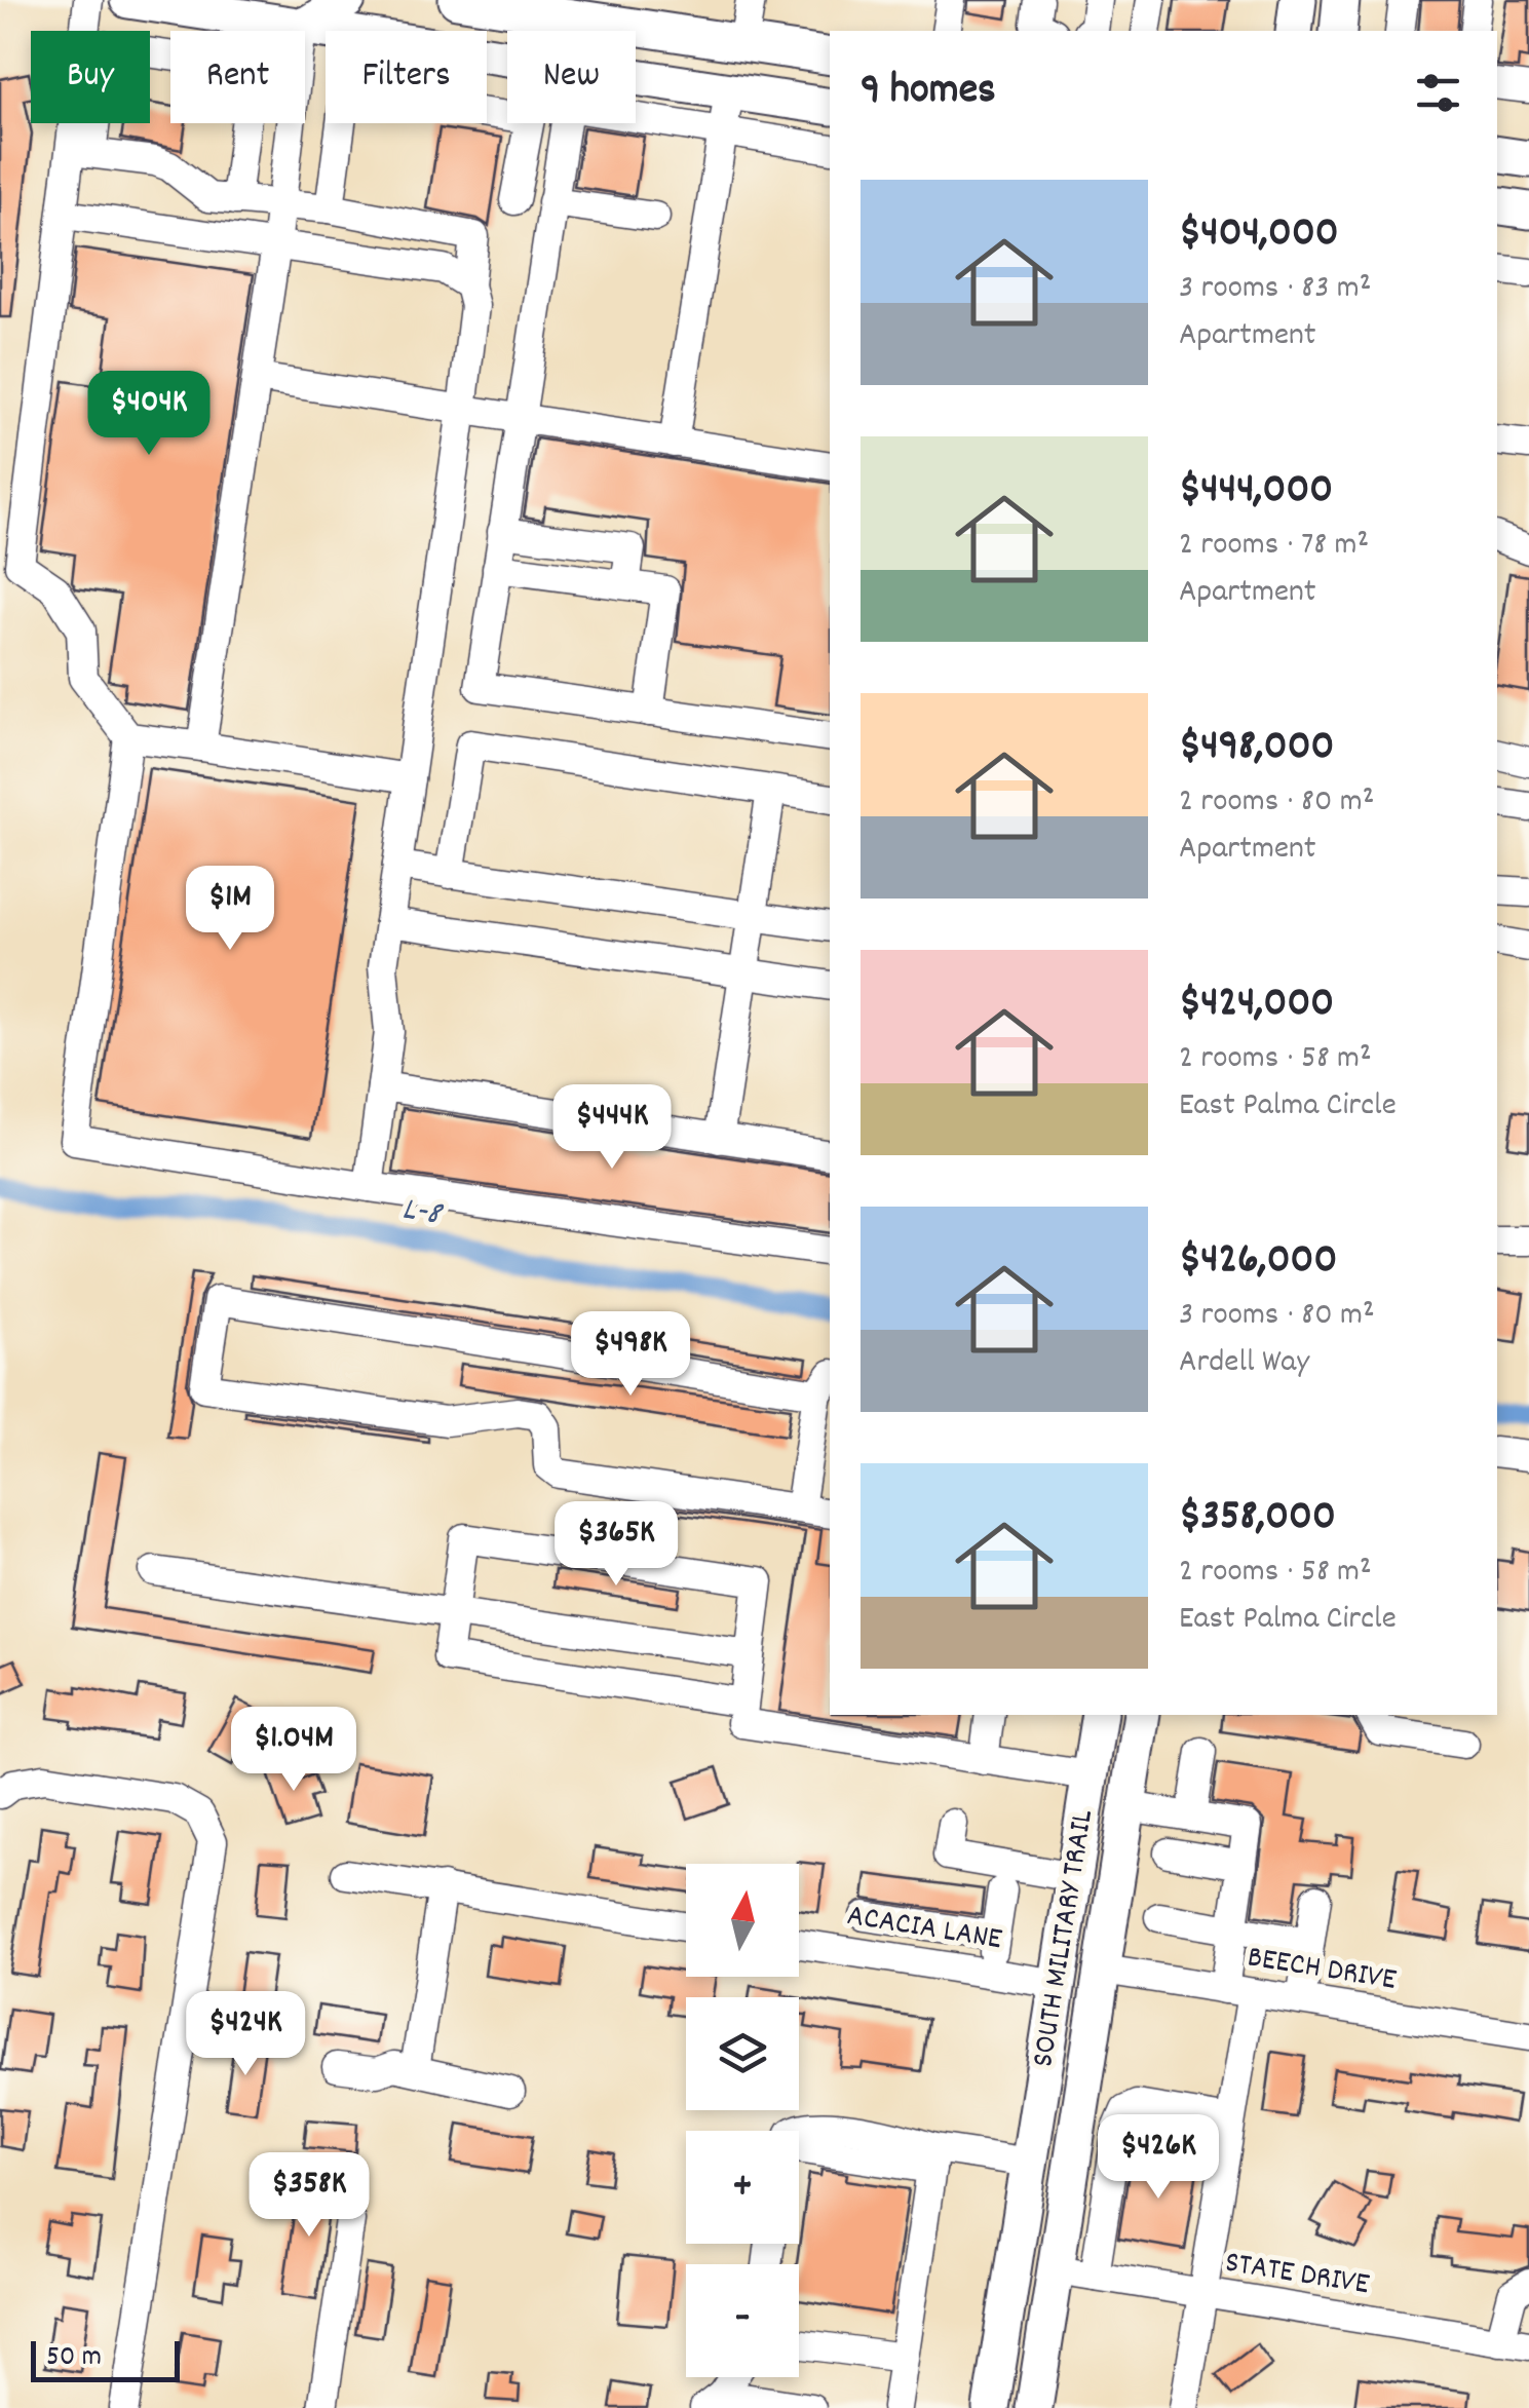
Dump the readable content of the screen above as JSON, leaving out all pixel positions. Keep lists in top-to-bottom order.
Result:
{
  "streets": {
    "main road": ["SOUTH MILITARY TRAIL"],
    "street": ["ACACIA LANE", "BEECH DRIVE", "STATE DRIVE"]
  },
  "crossings": [
    ["ACACIA LANE", "SOUTH MILITARY TRAIL"],
    ["SOUTH MILITARY TRAIL", "BEECH DRIVE"],
    ["SOUTH MILITARY TRAIL", "STATE DRIVE"]
  ],
  "water": ["L-8"],
  "scale_bar": "50 m",
  "north": "top",
  "page": {
    "chip": [
      "Buy",
      "Rent",
      "Filters",
      "New"
    ],
    "heading": "9 homes",
    "list": [
      {
        "name": "$404,000",
        "note": "3 rooms · 83 m² · Apartment"
      },
      {
        "name": "$444,000",
        "note": "2 rooms · 78 m² · Apartment"
      },
      {
        "name": "$498,000",
        "note": "2 rooms · 80 m² · Apartment"
      },
      {
        "name": "$424,000",
        "note": "2 rooms · 58 m² · East Palma Circle"
      },
      {
        "name": "$426,000",
        "note": "3 rooms · 80 m² · Ardell Way"
      },
      {
        "name": "$358,000",
        "note": "2 rooms · 58 m² · East Palma Circle"
      }
    ],
    "price": [
      "$404K",
      "$1M",
      "$444K",
      "$498K",
      "$365K",
      "$1.04M",
      "$424K",
      "$426K",
      "$358K"
    ],
    "map_buttons": ["+", "−"],
    "scale": "50 m"
  }
}
